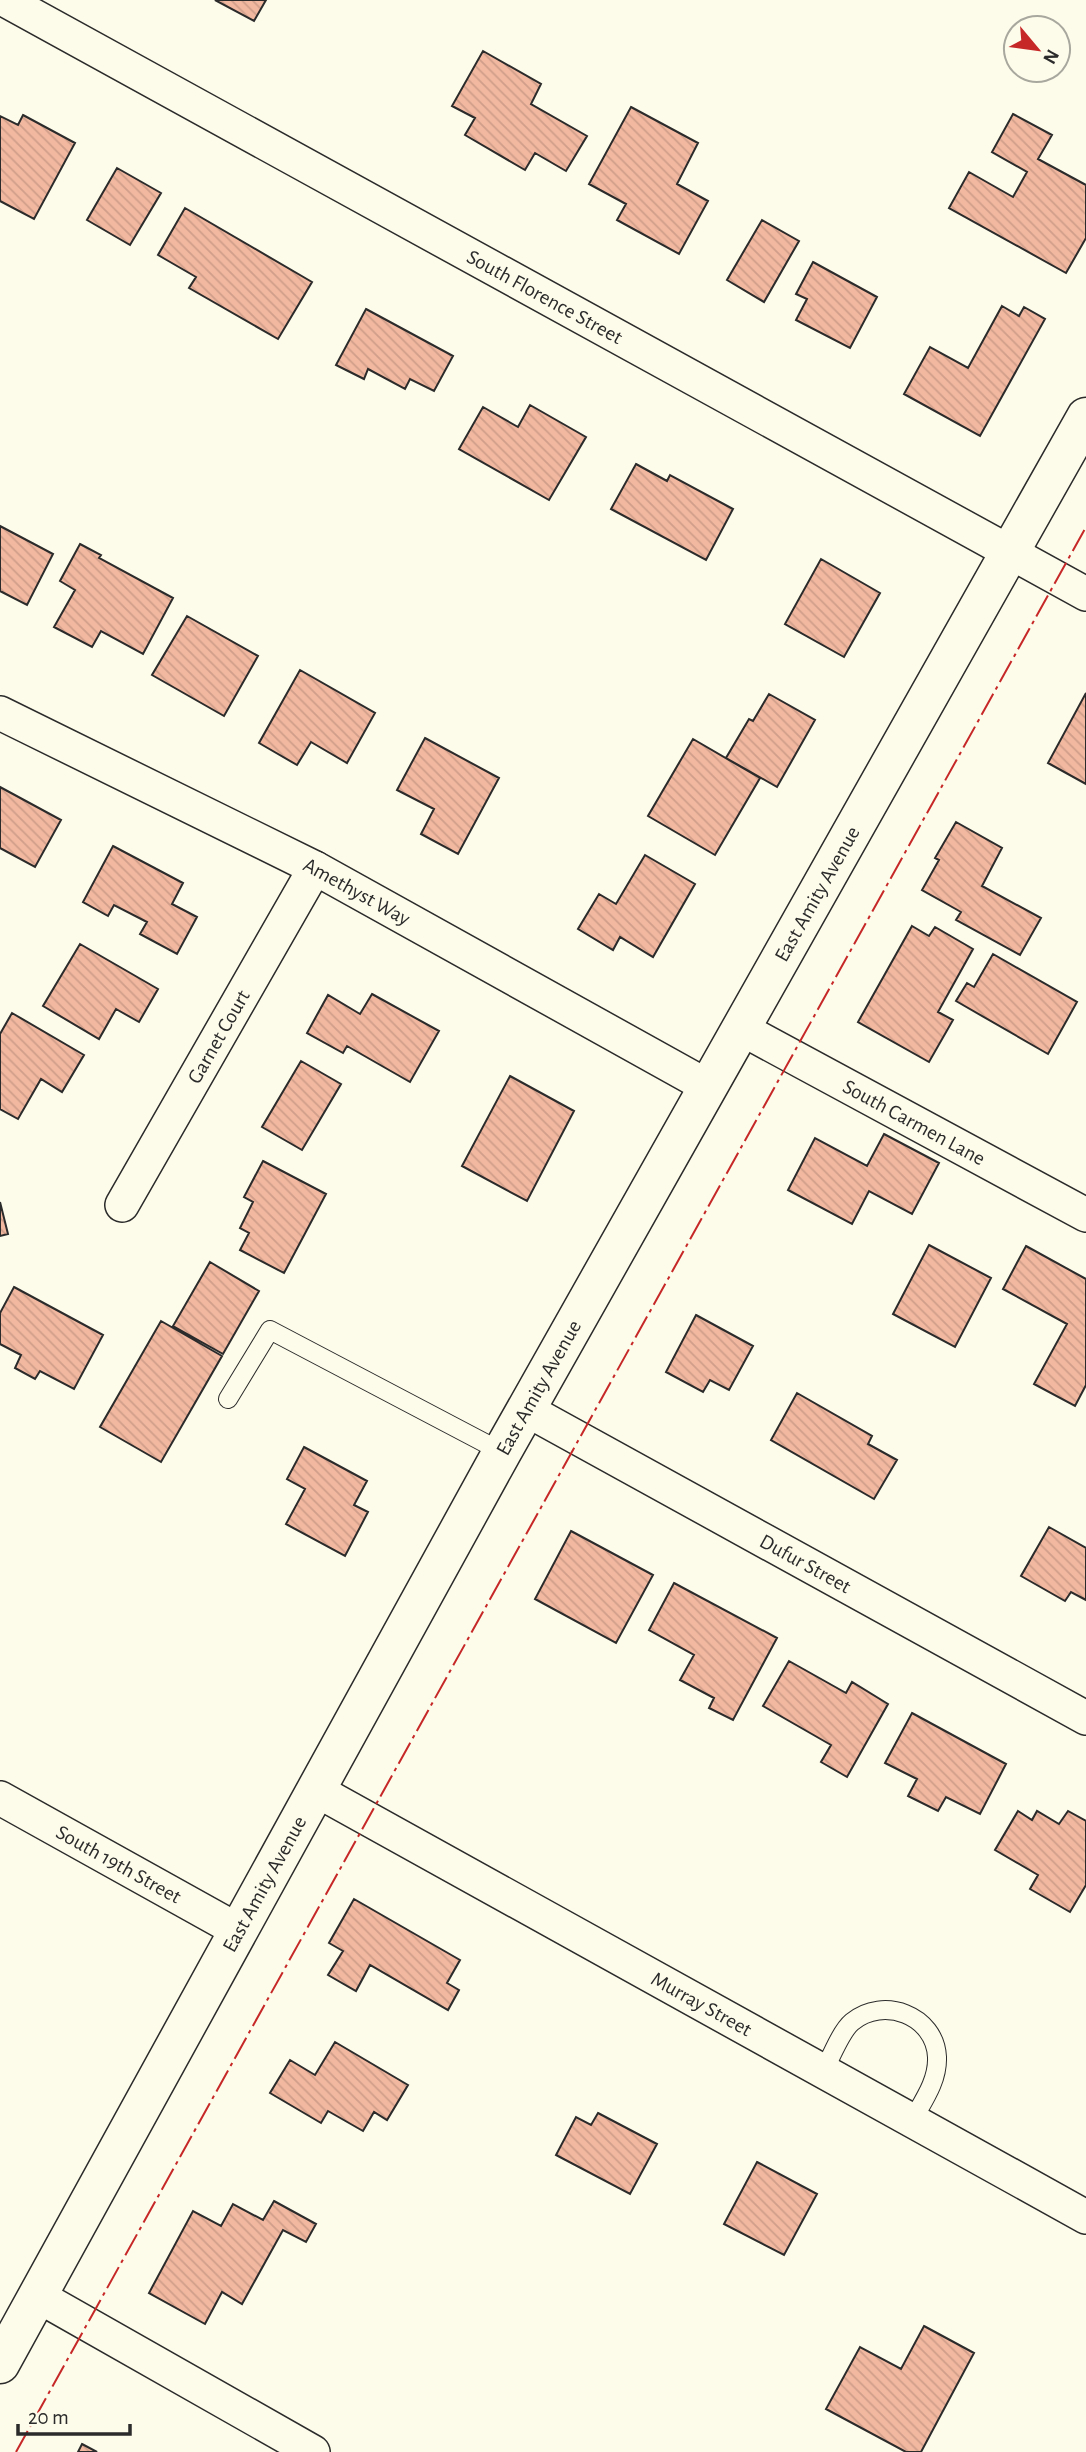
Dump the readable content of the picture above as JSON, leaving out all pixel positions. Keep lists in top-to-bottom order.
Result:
{
  "streets": {
    "main road": ["East Amity Avenue"],
    "street": [
      "South Florence Street",
      "Amethyst Way",
      "Garnet Court",
      "South Carmen Lane",
      "Dufur Street",
      "South 19th Street",
      "Murray Street"
    ]
  },
  "crossings": [
    ["South Florence Street", "East Amity Avenue"],
    ["Amethyst Way", "East Amity Avenue"],
    ["Amethyst Way", "Garnet Court"],
    ["East Amity Avenue", "South Carmen Lane"],
    ["East Amity Avenue", "Dufur Street"],
    ["East Amity Avenue", "South 19th Street"],
    ["East Amity Avenue", "Murray Street"]
  ],
  "scale_bar": "20 m",
  "north": "bottom right"
}
